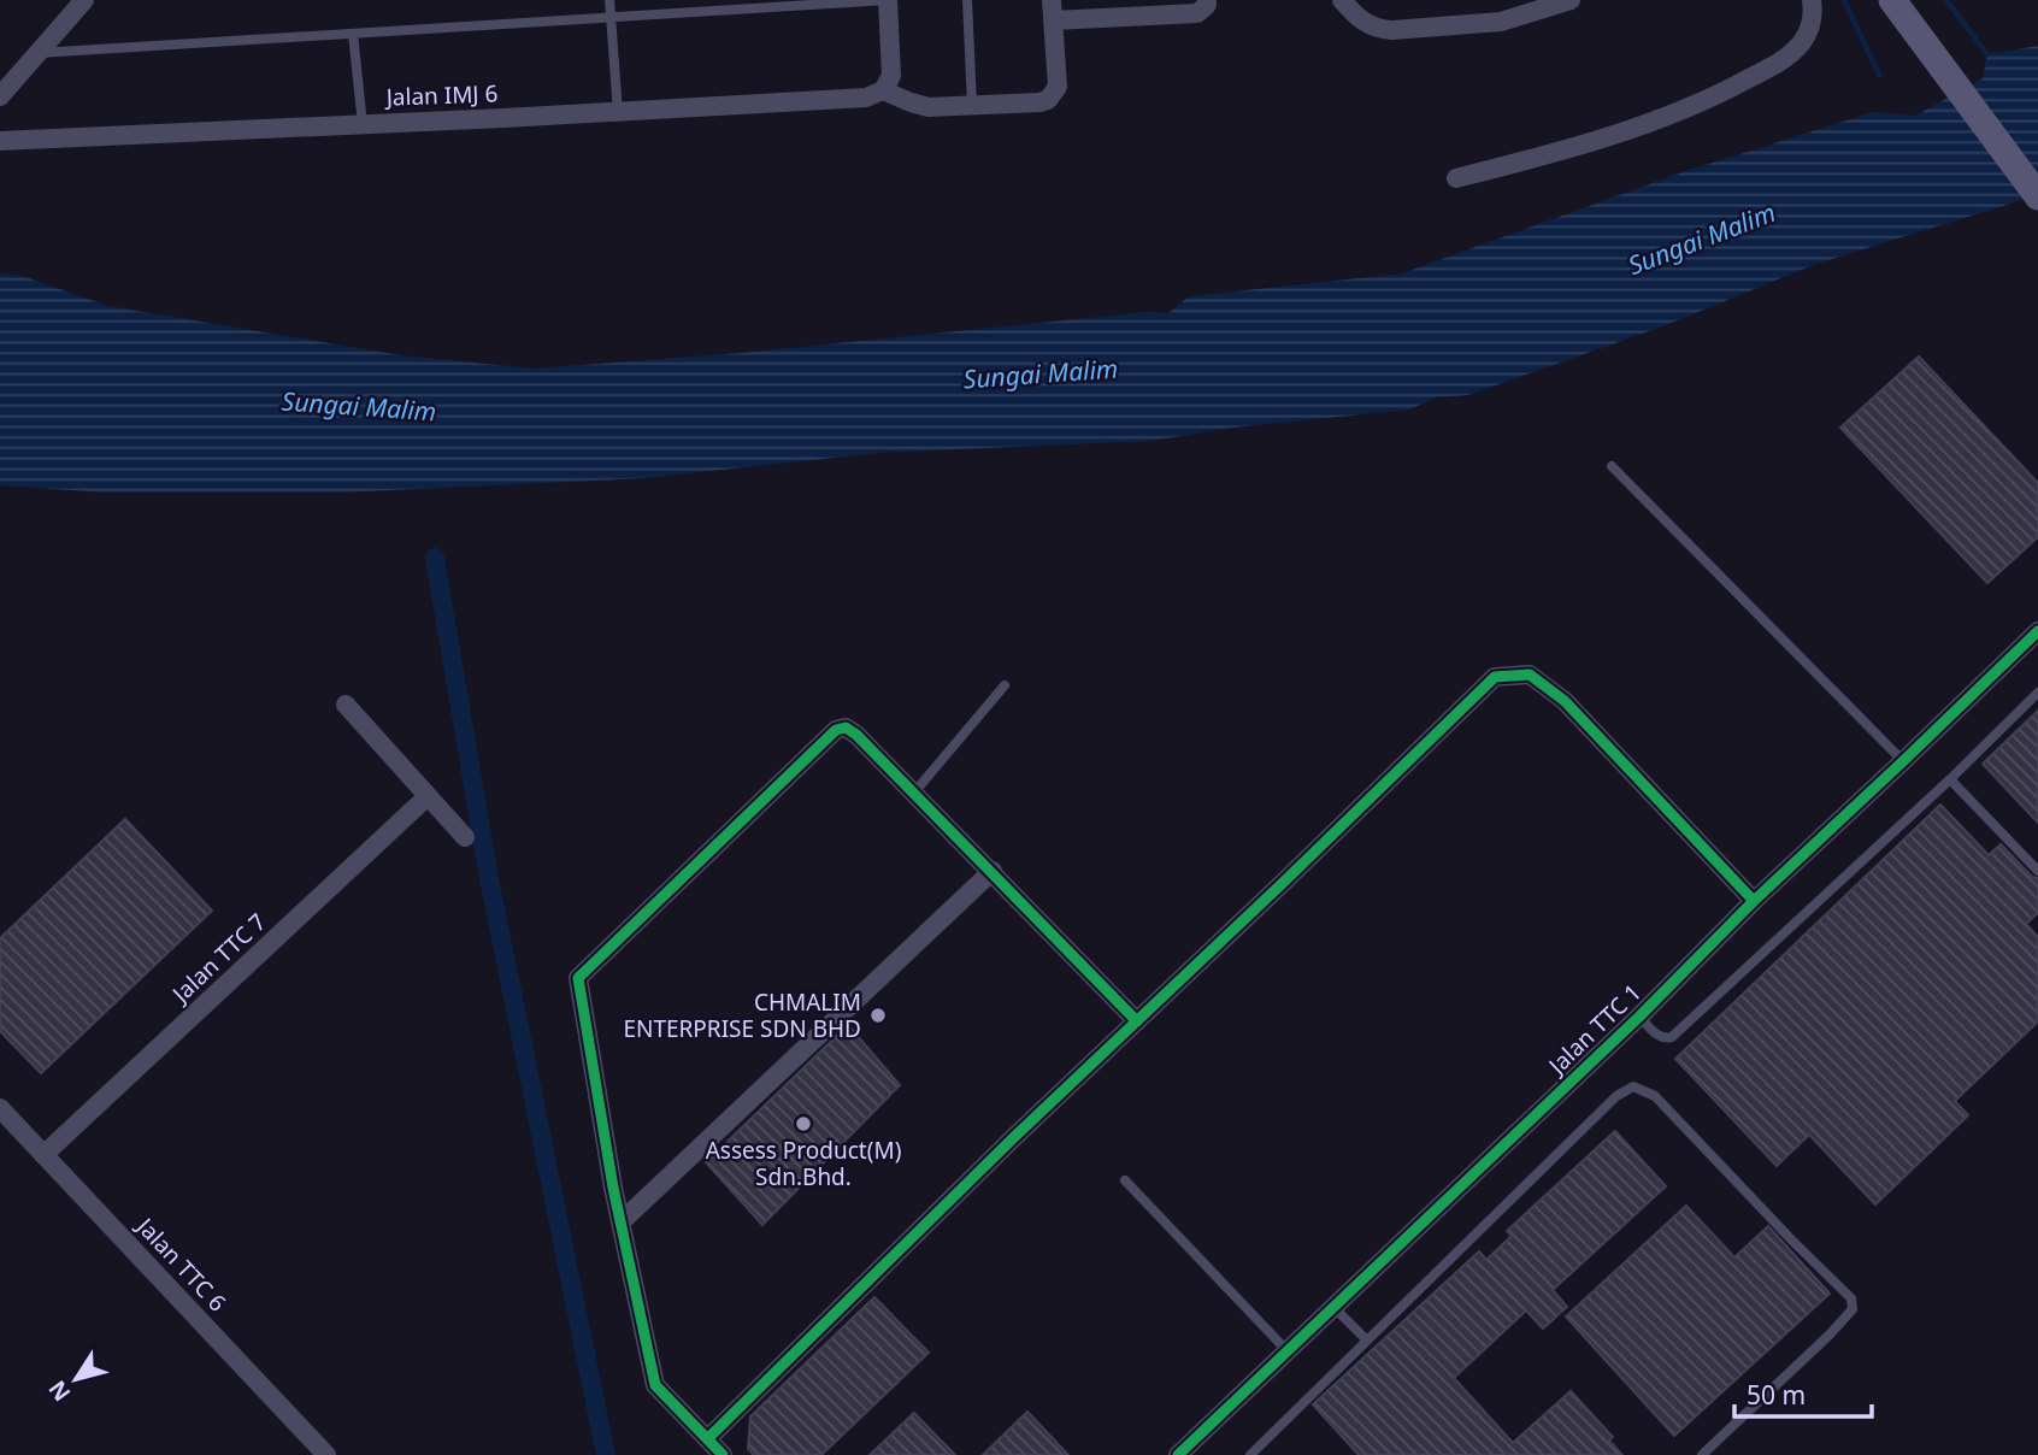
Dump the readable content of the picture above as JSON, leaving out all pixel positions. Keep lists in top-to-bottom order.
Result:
{
  "streets": {
    "street": [
      "Jalan IMJ 6",
      "Jalan TTC 7",
      "Jalan TTC 1",
      "Jalan TTC 6"
    ]
  },
  "crossings": [
    ["Jalan TTC 7", "Jalan TTC 6"]
  ],
  "water": ["Sungai Malim"],
  "places": ["CHMALIM ENTERPRISE SDN BHD", "Assess Product(M) Sdn.Bhd."],
  "scale_bar": "50 m",
  "north": "bottom left"
}
